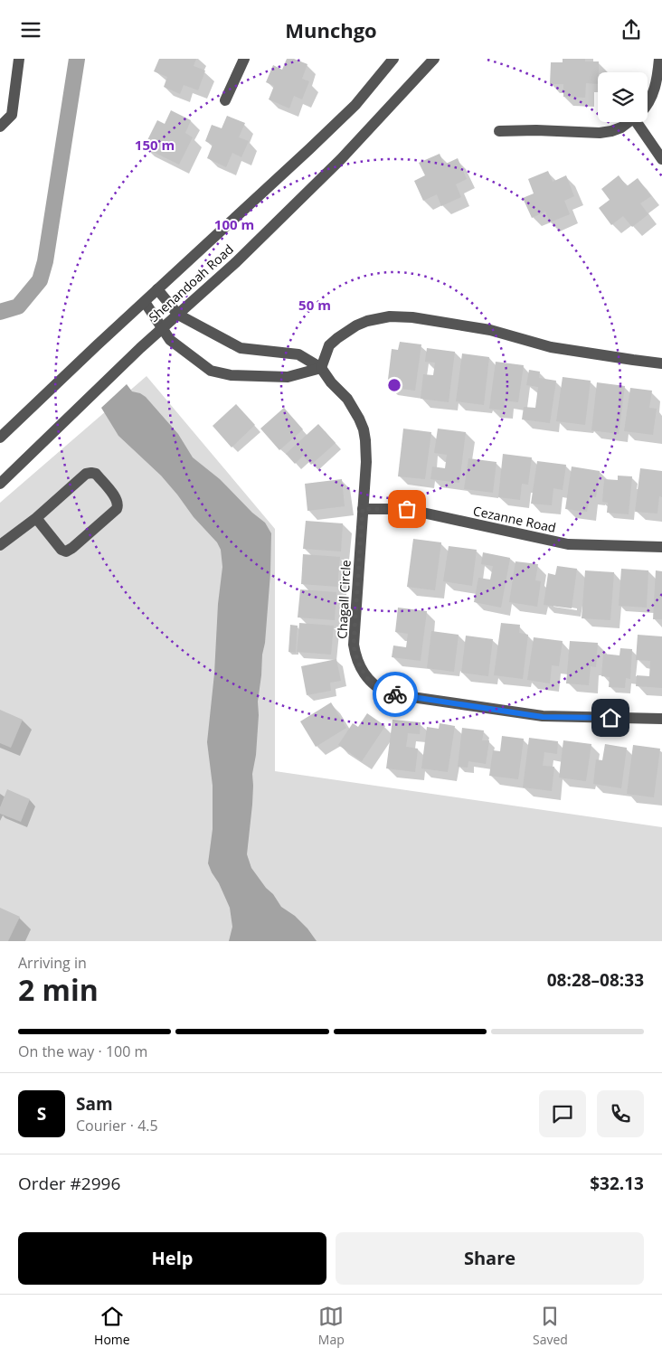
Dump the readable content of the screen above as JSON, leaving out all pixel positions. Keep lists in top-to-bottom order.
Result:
{
  "streets": {
    "street": ["Shenandoah Road", "Cezanne Road", "Chagall Circle"]
  },
  "crossings": [
    ["Shenandoah Road", "Chagall Circle"],
    ["Cezanne Road", "Chagall Circle"]
  ],
  "page": {
    "header": "Munchgo",
    "heading": ["2 min", "Arriving in", "08:28–08:33"],
    "panel": [
      "Sam",
      "Courier · 4.5",
      "Order #2996",
      "$32.13"
    ],
    "bar": "On the way · 100 m",
    "round": "S",
    "buttons": ["Help", "Share"],
    "tabs": ["Home", "Map", "Saved"]
  },
  "rings": ["150 m", "100 m", "50 m"]
}
